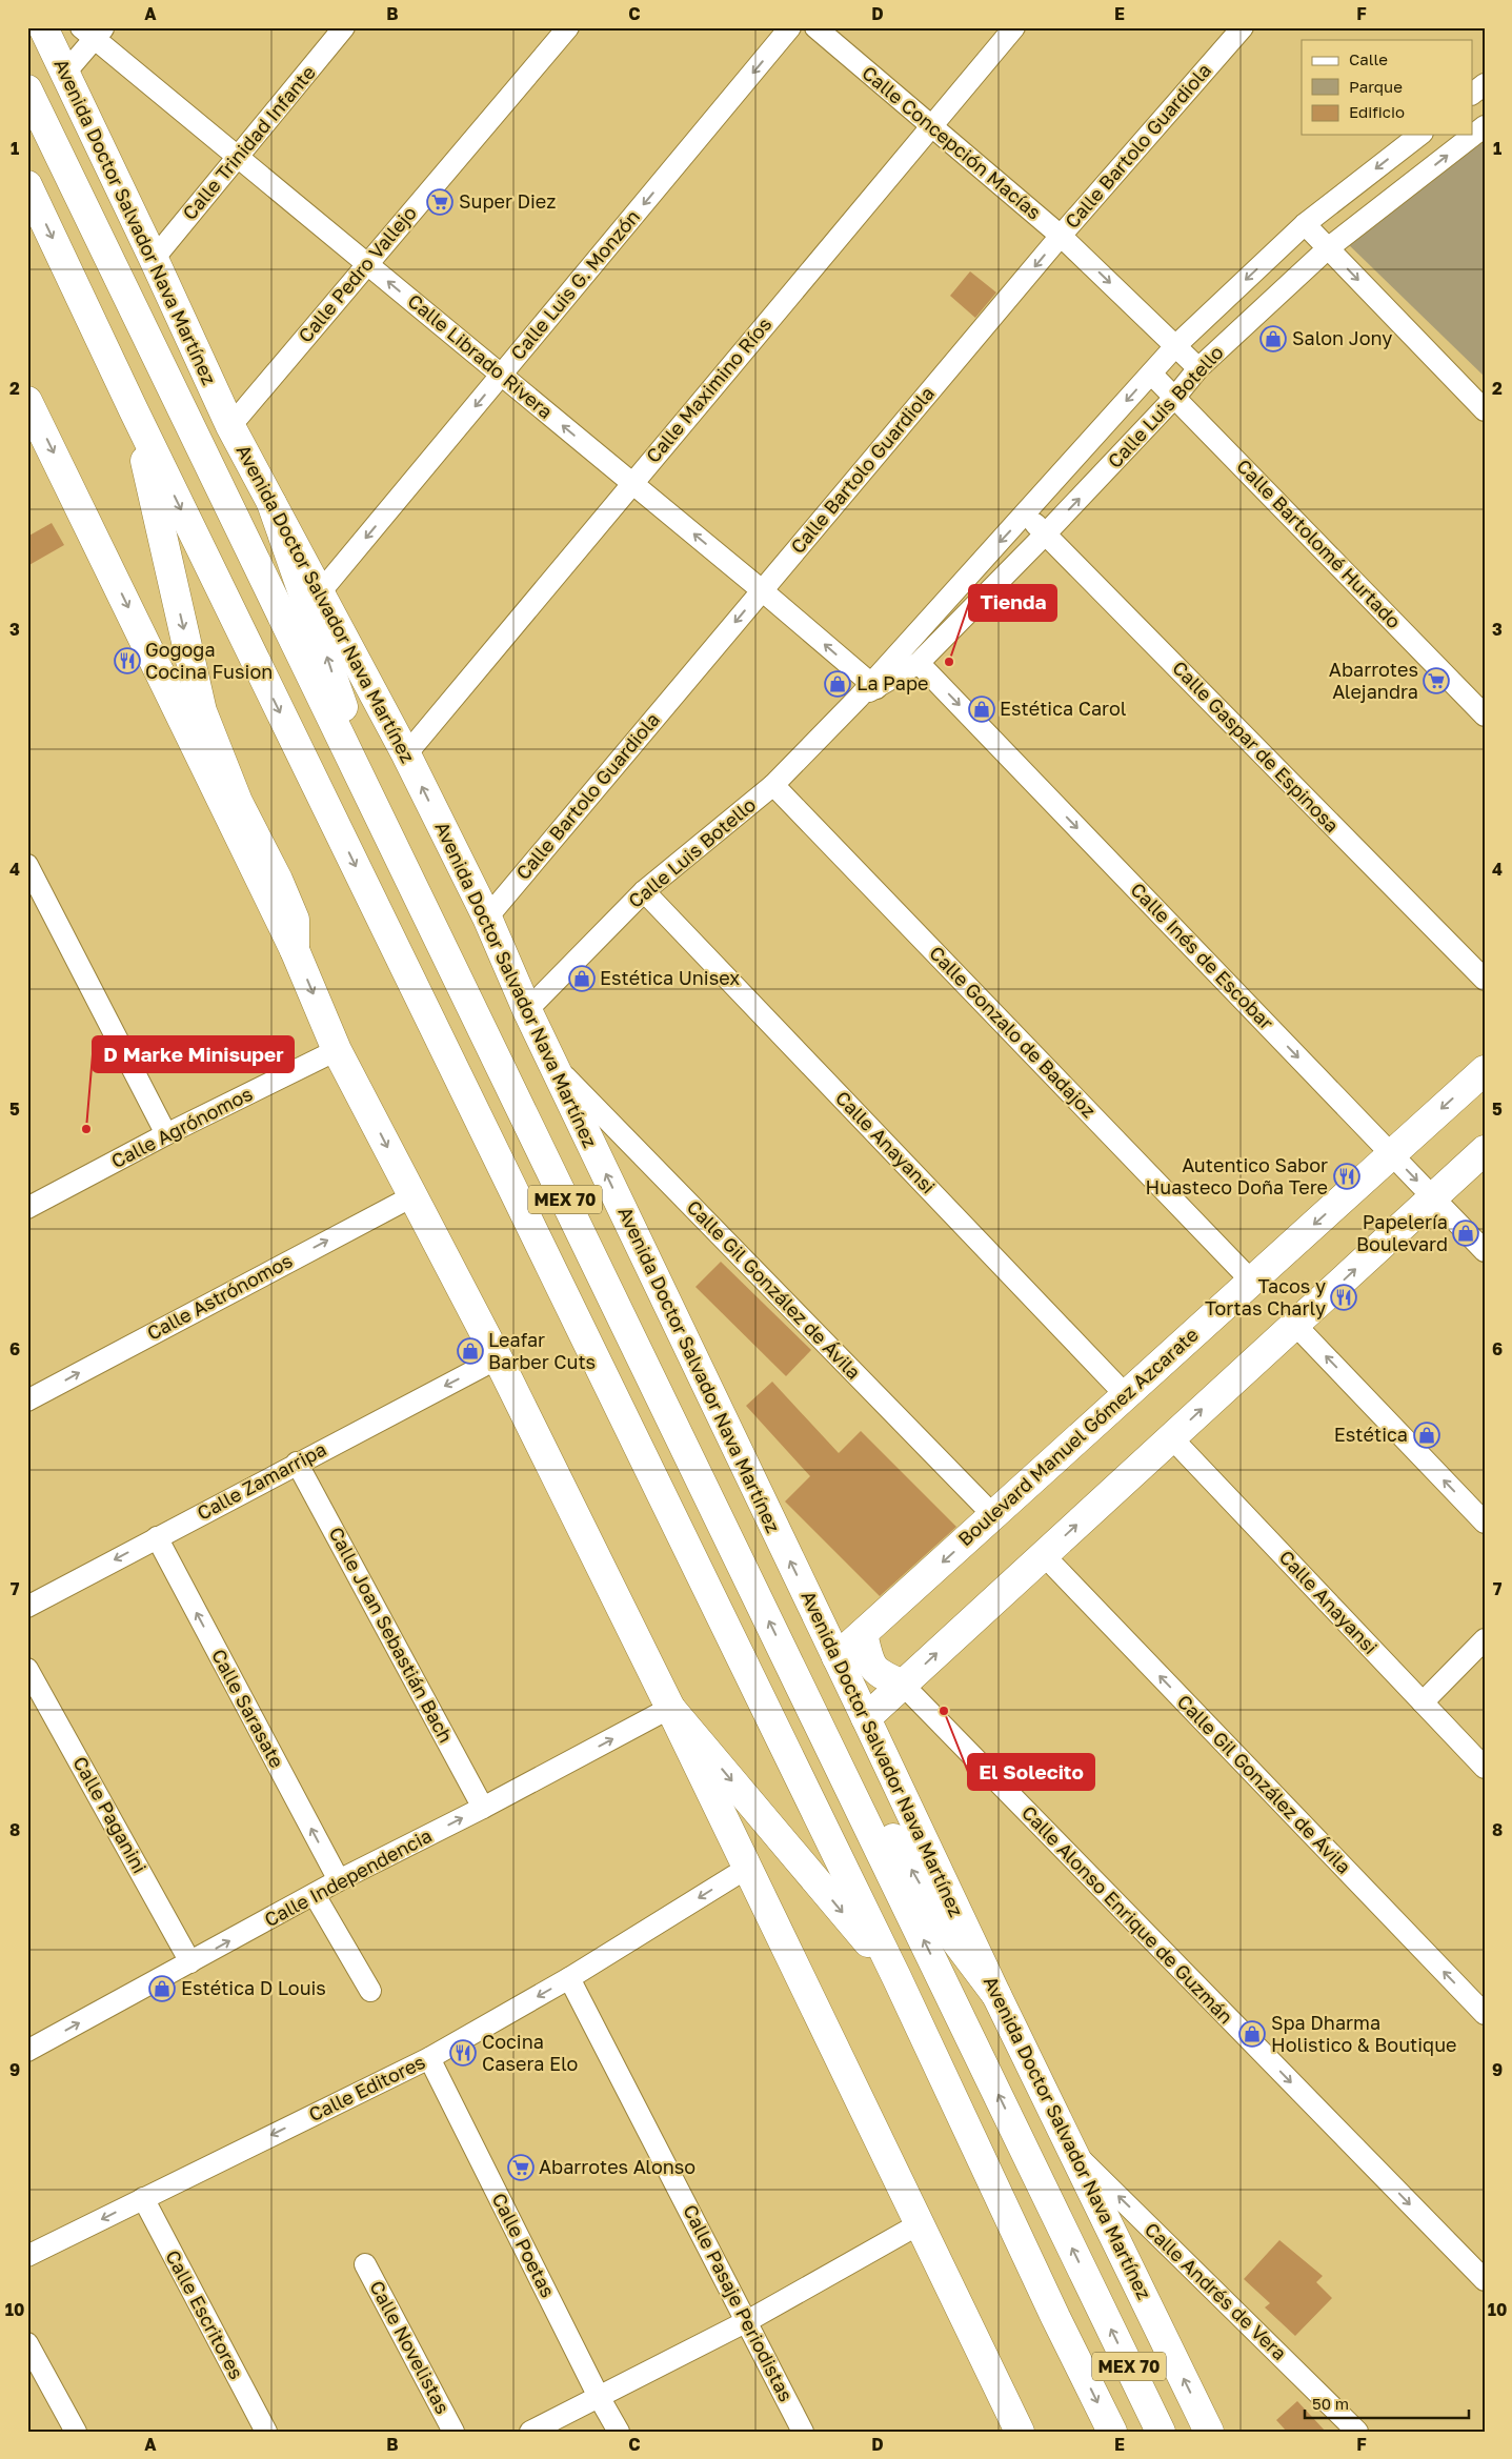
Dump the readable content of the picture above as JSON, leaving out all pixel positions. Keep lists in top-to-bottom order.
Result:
{
  "streets": {
    "main road": ["Avenida Doctor Salvador Nava Martínez", "MEX 70", "Boulevard Manuel Gómez Azcarate"],
    "street": [
      "Calle Trinidad Infante",
      "Calle Concepción Macías",
      "Calle Bartolo Guardiola",
      "Calle Pedro Vallejo",
      "Calle Luis G. Monzón",
      "Calle Librado Rivera",
      "Calle Maximino Ríos",
      "Calle Luis Botello",
      "Calle Bartolomé Hurtado",
      "Calle Gaspar de Espinosa",
      "Calle Inés de Escobar",
      "Calle Gonzalo de Badajoz",
      "Calle Agrónomos",
      "Calle Anayansi",
      "Calle Gil González de Ávila",
      "Calle Astrónomos",
      "Calle Zamarripa",
      "Calle Joan Sebastián Bach",
      "Calle Sarasate",
      "Calle Paganini",
      "Calle Independencia",
      "Calle Alonso Enrique de Guzmán",
      "Calle Editores",
      "Calle Poetas",
      "Calle Andrés de Vera",
      "Calle Pasaje Periodistas",
      "Calle Escritores",
      "Calle Novelistas"
    ]
  },
  "crossings": [
    ["Calle Trinidad Infante", "Avenida Doctor Salvador Nava Martínez"],
    ["Calle Trinidad Infante", "Calle Librado Rivera"],
    ["Calle Concepción Macías", "Calle Bartolo Guardiola"],
    ["Calle Concepción Macías", "Calle Maximino Ríos"],
    ["Calle Concepción Macías", "Calle Luis Botello"],
    ["Calle Bartolo Guardiola", "Avenida Doctor Salvador Nava Martínez"],
    ["Calle Bartolo Guardiola", "Calle Librado Rivera"],
    ["Avenida Doctor Salvador Nava Martínez", "Calle Pedro Vallejo"],
    ["Avenida Doctor Salvador Nava Martínez", "Calle Luis G. Monzón"],
    ["Avenida Doctor Salvador Nava Martínez", "Calle Maximino Ríos"],
    ["Avenida Doctor Salvador Nava Martínez", "Calle Luis Botello"],
    ["Avenida Doctor Salvador Nava Martínez", "Calle Gil González de Ávila"],
    ["Avenida Doctor Salvador Nava Martínez", "Boulevard Manuel Gómez Azcarate"],
    ["Avenida Doctor Salvador Nava Martínez", "Calle Andrés de Vera"],
    ["Calle Pedro Vallejo", "Calle Librado Rivera"],
    ["Calle Luis G. Monzón", "Calle Librado Rivera"],
    ["Calle Librado Rivera", "Calle Maximino Ríos"],
    ["Calle Librado Rivera", "Calle Luis Botello"],
    ["Calle Luis Botello", "Calle Bartolomé Hurtado"],
    ["Calle Luis Botello", "Calle Gaspar de Espinosa"],
    ["Calle Luis Botello", "Calle Inés de Escobar"],
    ["Calle Luis Botello", "Calle Gonzalo de Badajoz"],
    ["Calle Luis Botello", "Calle Anayansi"],
    ["Calle Inés de Escobar", "Boulevard Manuel Gómez Azcarate"],
    ["Calle Gonzalo de Badajoz", "Boulevard Manuel Gómez Azcarate"],
    ["Calle Anayansi", "Boulevard Manuel Gómez Azcarate"],
    ["Calle Gil González de Ávila", "Boulevard Manuel Gómez Azcarate"],
    ["Calle Zamarripa", "Calle Joan Sebastián Bach"],
    ["Calle Zamarripa", "Calle Sarasate"],
    ["Calle Joan Sebastián Bach", "Calle Independencia"],
    ["Calle Sarasate", "Calle Independencia"],
    ["Calle Paganini", "Calle Independencia"],
    ["Calle Editores", "Calle Poetas"],
    ["Calle Editores", "Calle Pasaje Periodistas"],
    ["Calle Editores", "Calle Escritores"]
  ],
  "one_way": [
    "Calle Bartolo Guardiola",
    "Calle Luis G. Monzón",
    "Calle Librado Rivera",
    "Calle Inés de Escobar",
    "Calle Gil González de Ávila",
    "Calle Astrónomos",
    "Calle Zamarripa",
    "Calle Sarasate",
    "Calle Independencia",
    "Calle Alonso Enrique de Guzmán",
    "Calle Editores",
    "Calle Andrés de Vera"
  ],
  "places": {
    "supermarket": ["Super Diez", "Abarrotes Alejandra", "Abarrotes Alonso"],
    "shop": [
      "Salon Jony",
      "La Pape",
      "Estética Carol",
      "Estética Unisex",
      "Papelería Boulevard",
      "Leafar Barber Cuts",
      "Estética",
      "Estética D Louis",
      "Spa Dharma Holistico & Boutique"
    ],
    "restaurant": [
      "Gogoga Cocina Fusion",
      "Autentico Sabor Huasteco Doña Tere",
      "Tacos y Tortas Charly",
      "Cocina Casera Elo"
    ],
    "other": ["Tienda", "D Marke Minisuper", "El Solecito"]
  },
  "legend": ["Calle", "Parque", "Edificio"],
  "scale_bar": "50 m",
  "grid": {
    "columns": [
      "A",
      "B",
      "C",
      "D",
      "E",
      "F"
    ],
    "rows": [
      "1",
      "2",
      "3",
      "4",
      "5",
      "6",
      "7",
      "8",
      "9",
      "10"
    ]
  }
}
